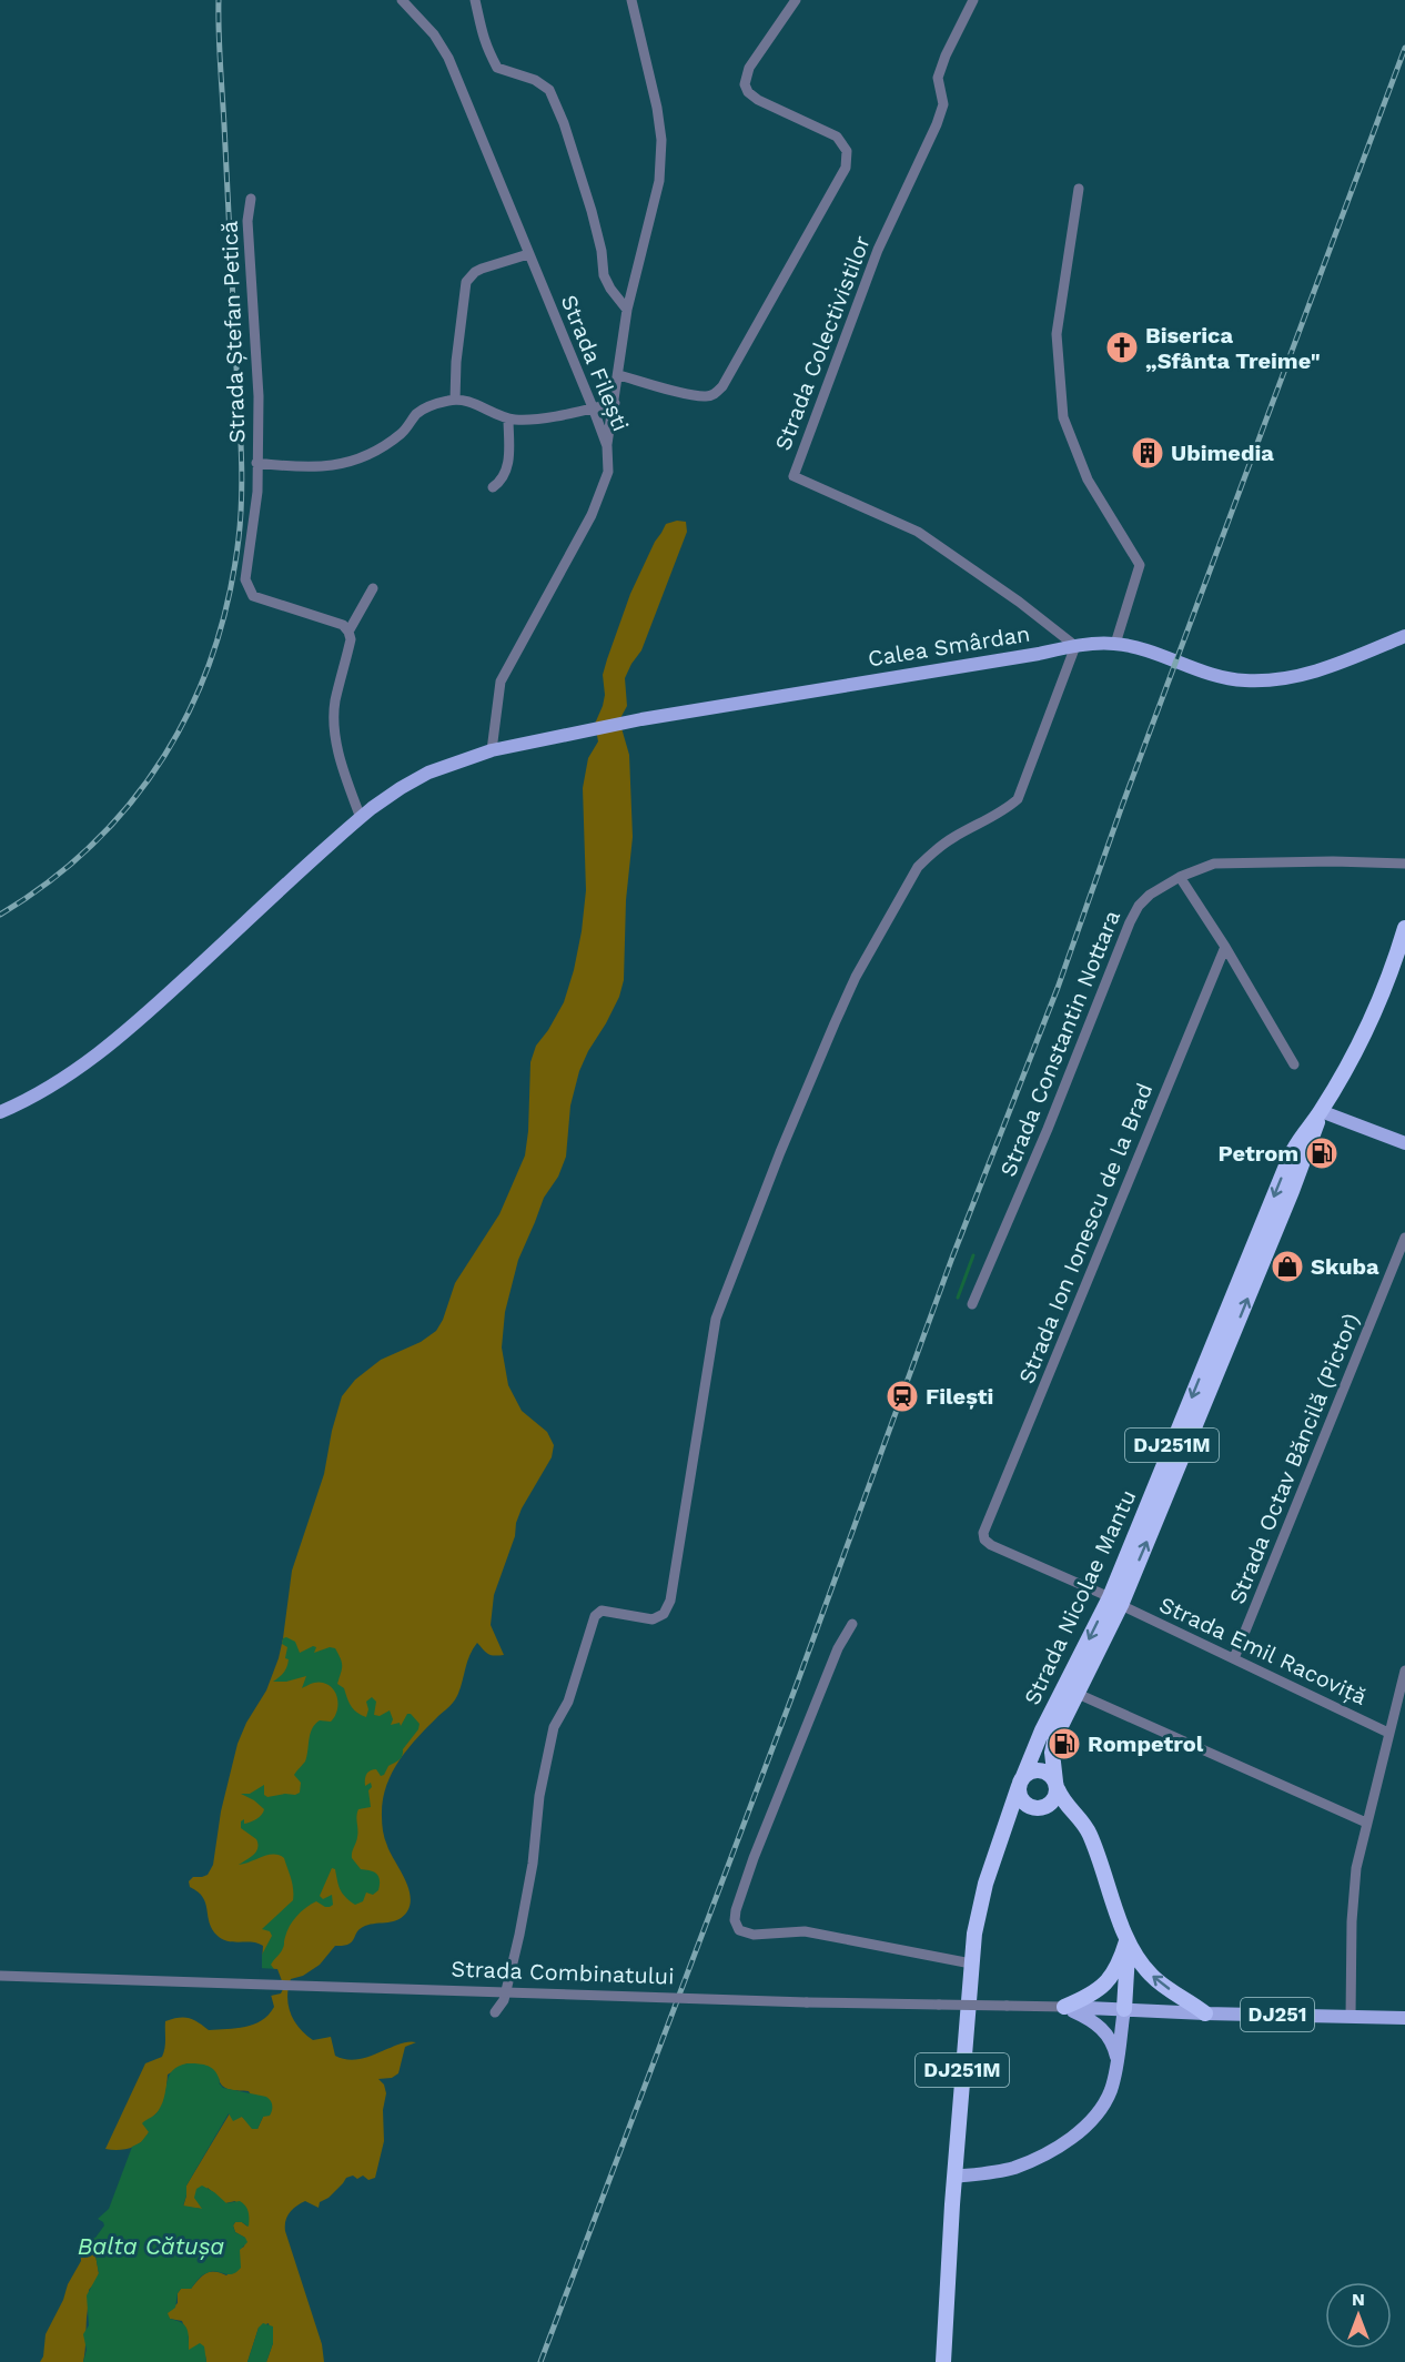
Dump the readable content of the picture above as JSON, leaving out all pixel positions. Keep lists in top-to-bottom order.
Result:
{
  "streets": {
    "highway": ["DJ251M", "Strada Nicolae Mantu"],
    "main road": ["Calea Smârdan", "Strada Combinatului", "DJ251"],
    "street": [
      "Strada Ștefan Petică",
      "Strada Colectivistilor",
      "Strada Filești",
      "Strada Constantin Nottara",
      "Strada Ion Ionescu de la Brad",
      "Strada Octav Băncilă (Pictor)",
      "Strada Emil Racoviță"
    ]
  },
  "crossings": [
    ["Strada Colectivistilor", "Calea Smârdan"],
    ["Strada Filești", "Calea Smârdan"],
    ["Strada Ion Ionescu de la Brad", "Strada Emil Racoviță"],
    ["DJ251M", "Strada Nicolae Mantu"],
    ["DJ251M", "Strada Emil Racoviță"],
    ["Strada Octav Băncilă (Pictor)", "Strada Emil Racoviță"],
    ["Strada Nicolae Mantu", "Strada Emil Racoviță"]
  ],
  "water": ["Balta Cătușa"],
  "places": {
    "church": ["Biserica „Sfânta Treime\""],
    "building": ["Ubimedia"],
    "fuel station": ["Petrom", "Rompetrol"],
    "shop": ["Skuba"],
    "station": ["Filești"]
  },
  "north": "top"
}
